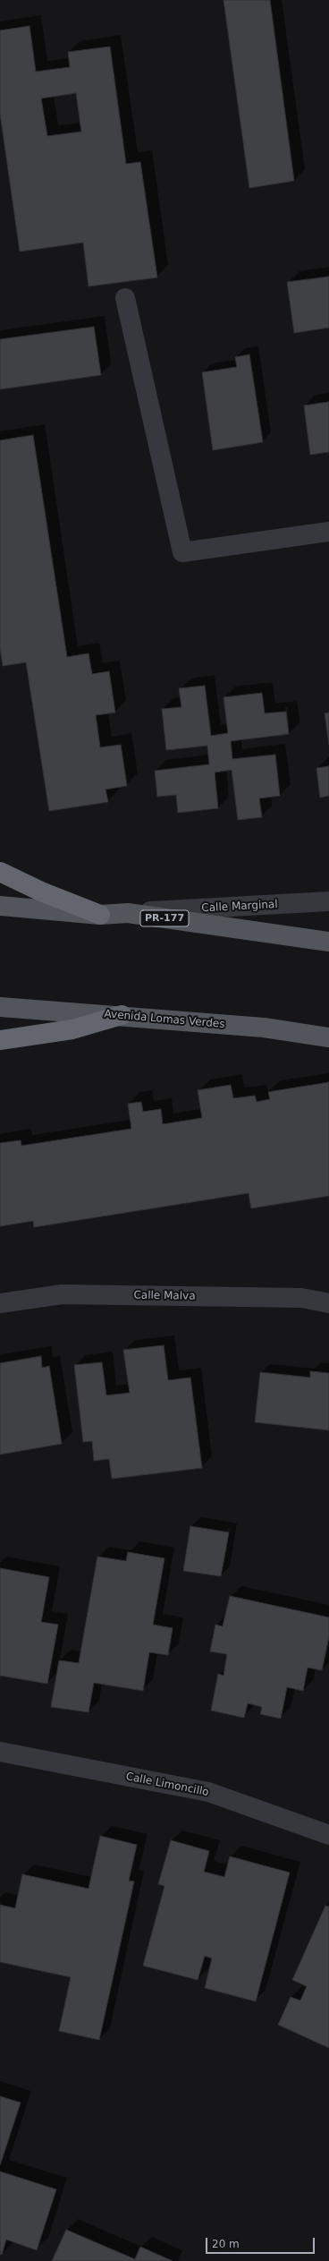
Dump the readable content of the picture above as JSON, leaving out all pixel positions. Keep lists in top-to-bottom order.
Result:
{
  "streets": {
    "main road": ["PR-177", "Avenida Lomas Verdes"],
    "street": ["Calle Marginal", "Calle Malva", "Calle Limoncillo"]
  },
  "crossings": [
    ["Calle Marginal", "PR-177"]
  ],
  "scale_bar": "20 m"
}
